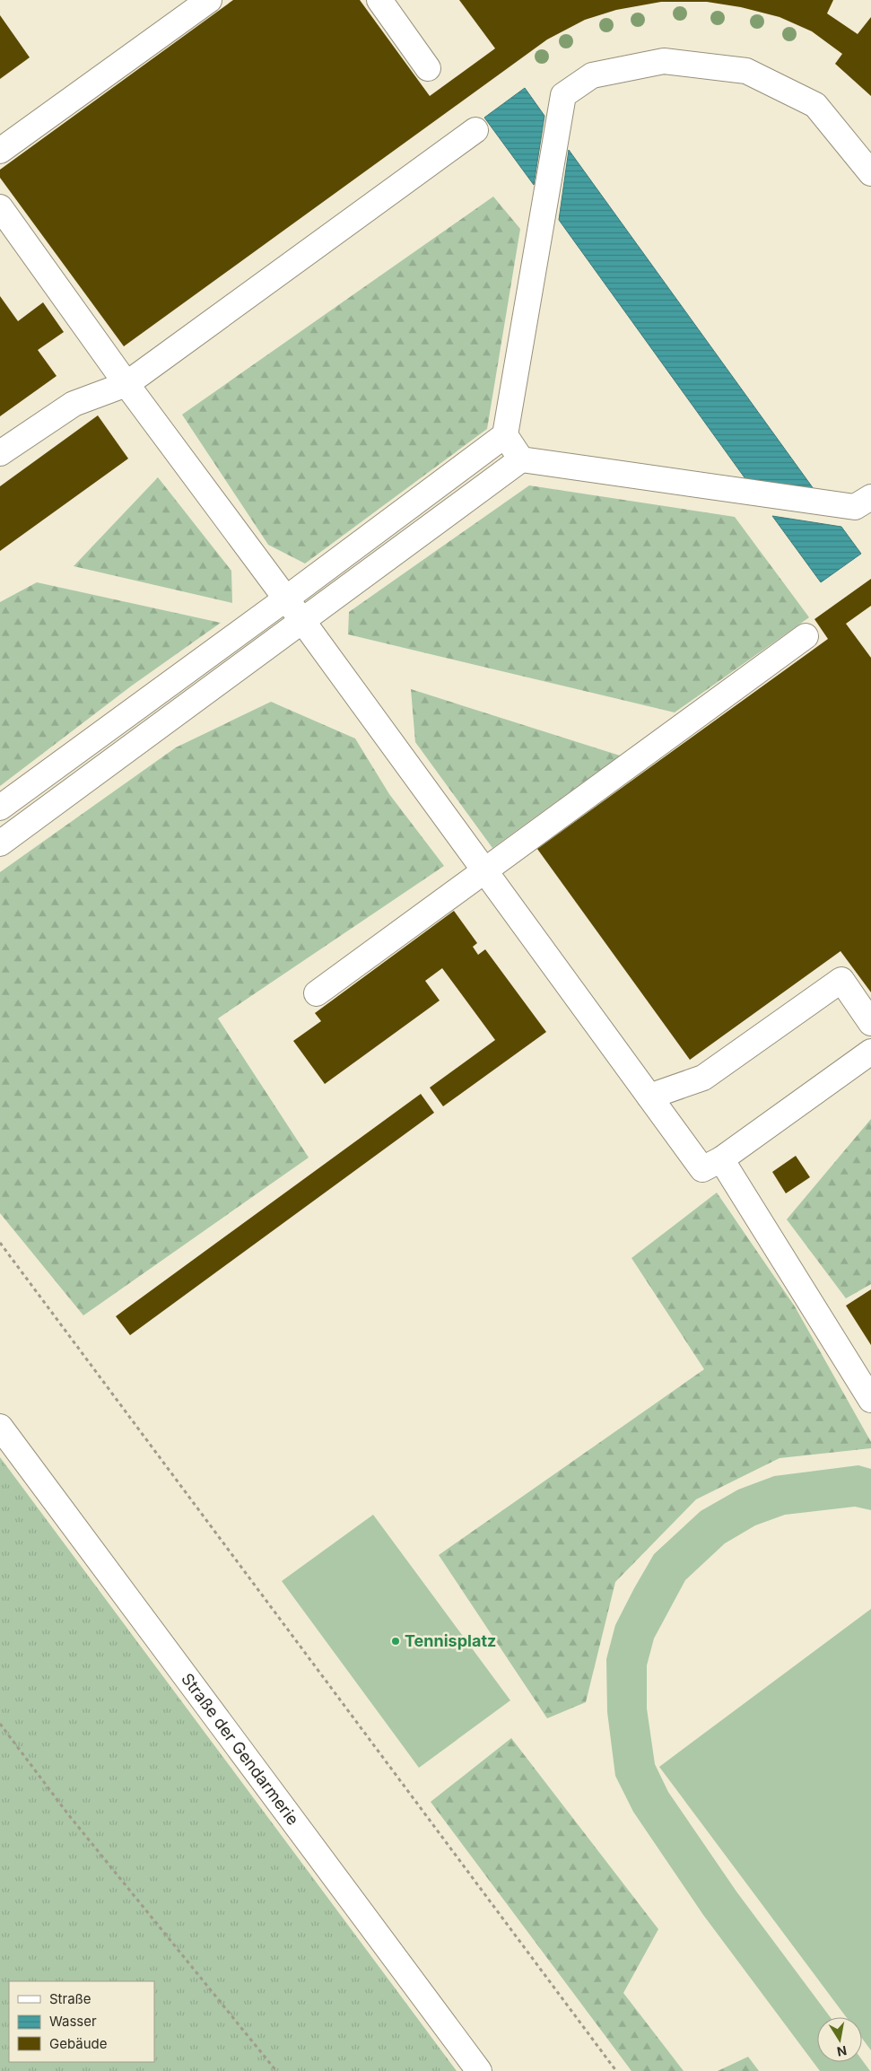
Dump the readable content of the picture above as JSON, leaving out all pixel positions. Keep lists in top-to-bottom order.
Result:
{
  "streets": {
    "street": ["Straße der Gendarmerie"]
  },
  "places": ["Tennisplatz"],
  "legend": ["Straße", "Wasser", "Gebäude"],
  "north": "bottom"
}
